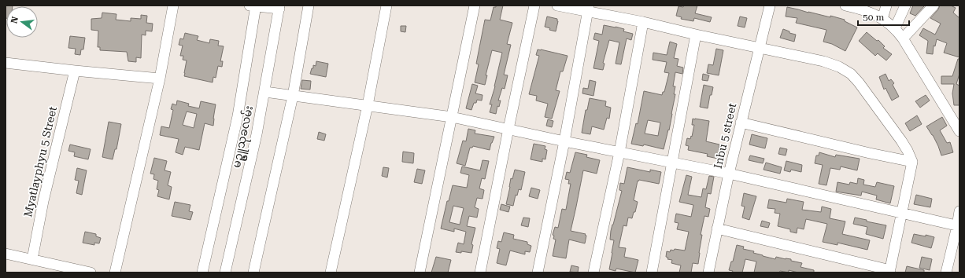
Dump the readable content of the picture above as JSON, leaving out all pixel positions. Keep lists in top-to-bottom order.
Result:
{
  "streets": {
    "street": ["Inbu 5 street", "မဥ္ဇူသုခလမ်း", "Myatlayphyu 5 Street"]
  },
  "scale_bar": "50 m",
  "north": "left"
}
